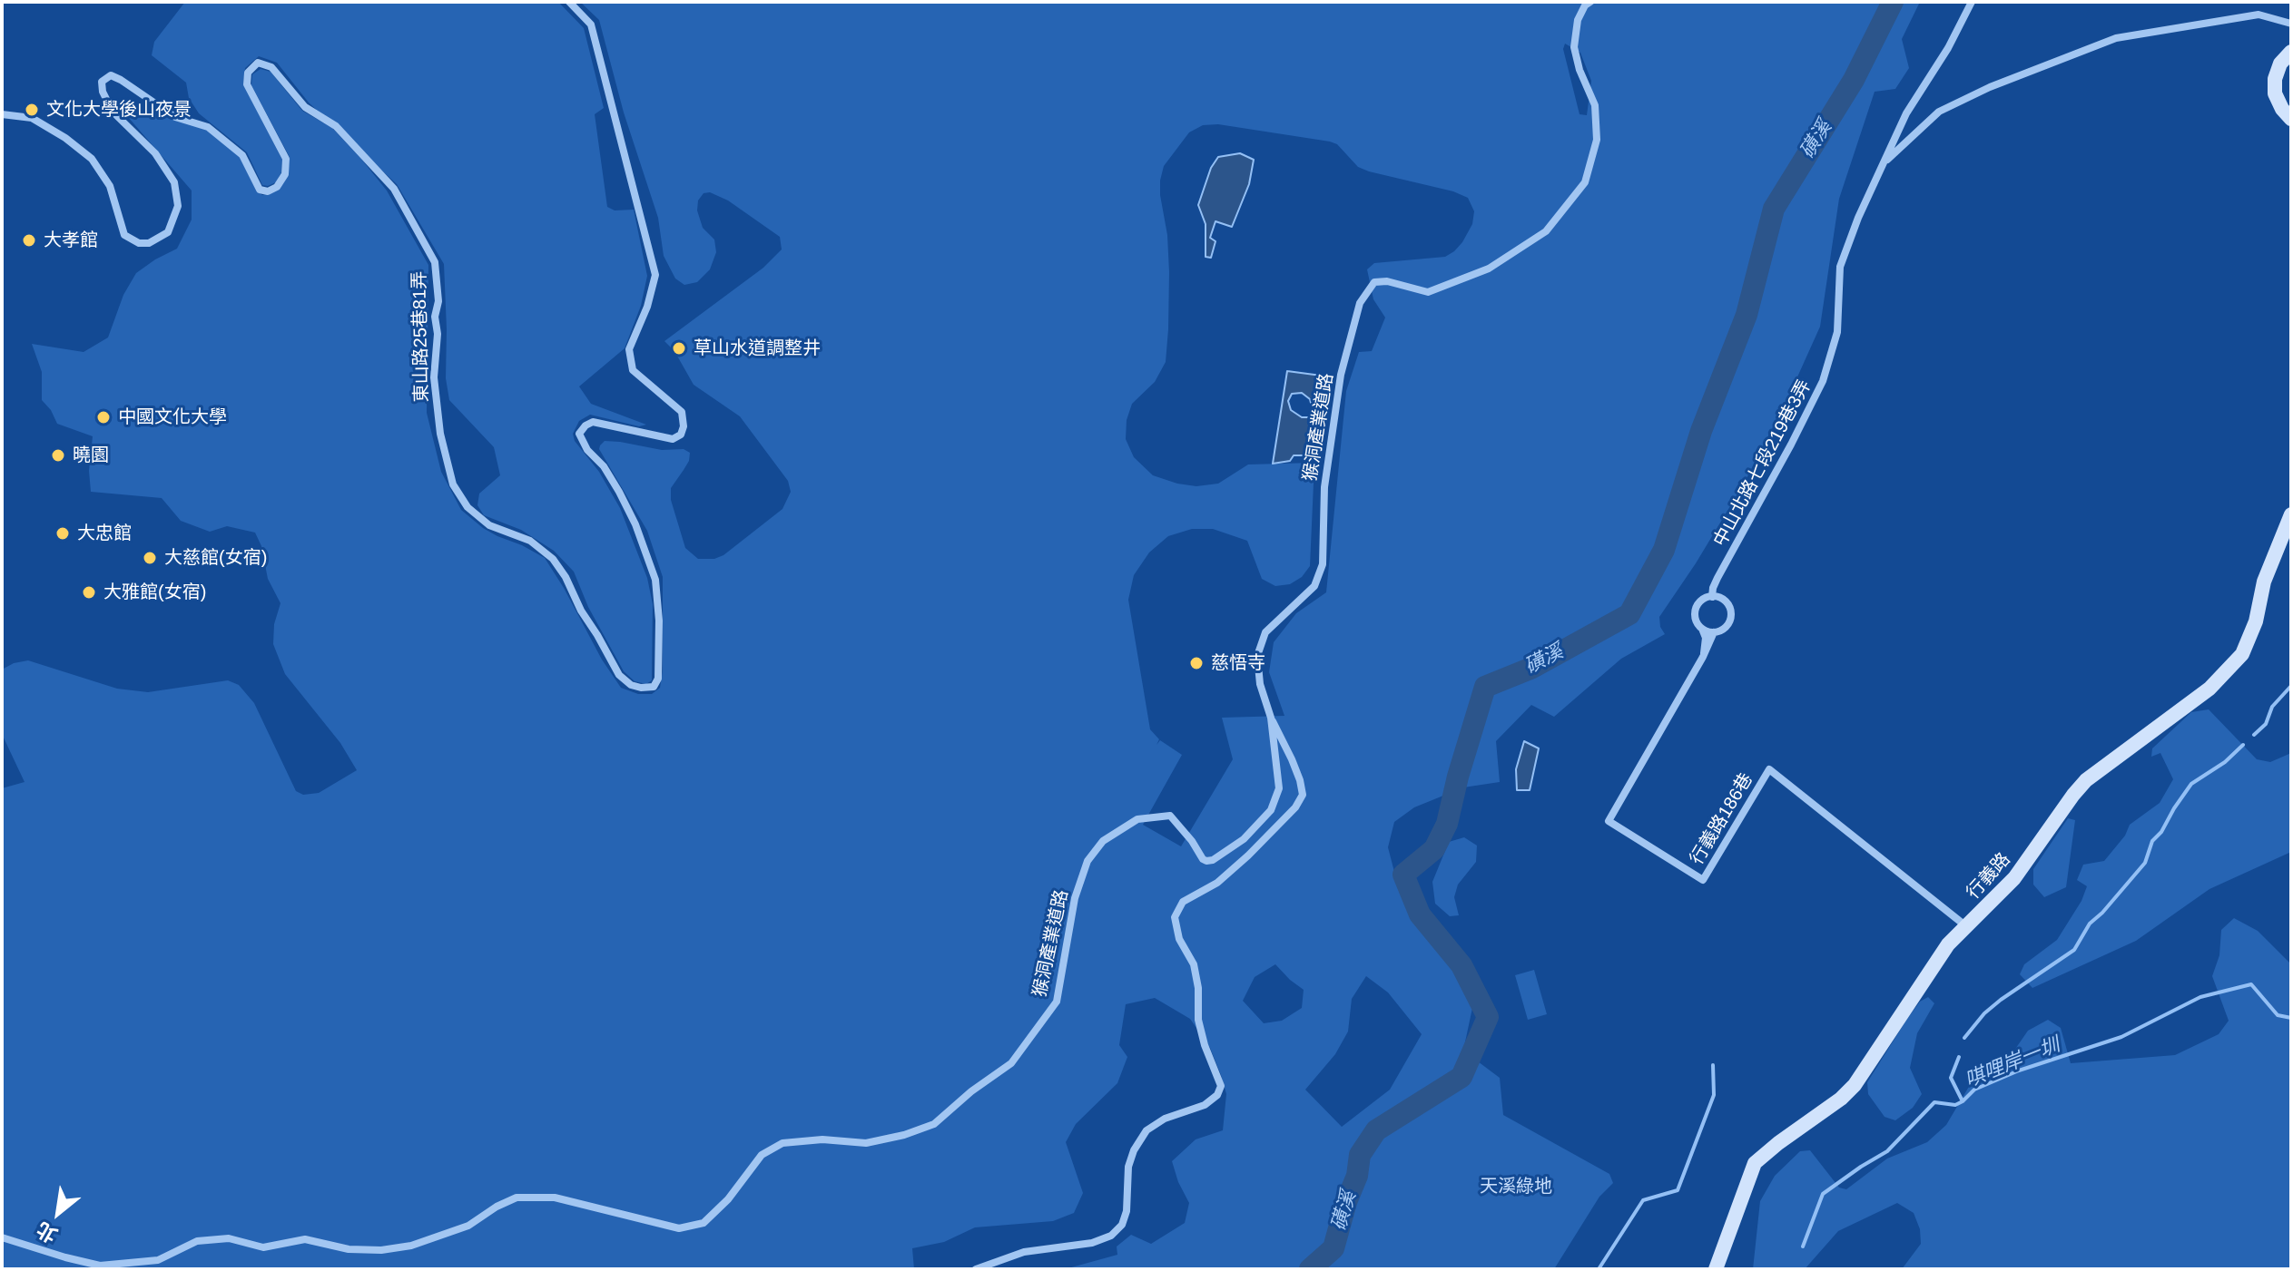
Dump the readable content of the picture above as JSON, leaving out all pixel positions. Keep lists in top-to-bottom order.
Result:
{
  "streets": {
    "street": [
      "東山路25巷81弄",
      "猴洞產業道路",
      "中山北路七段219巷3弄",
      "行義路186巷",
      "行義路"
    ]
  },
  "crossings": [
    ["中山北路七段219巷3弄", "行義路186巷"],
    ["行義路186巷", "行義路"]
  ],
  "water": ["磺溪", "唭哩岸一圳"],
  "parks": ["天溪綠地"],
  "places": [
    "文化大學後山夜景",
    "大孝館",
    "草山水道調整井",
    "中國文化大學",
    "曉園",
    "大忠館",
    "大慈館(女宿)",
    "大雅館(女宿)",
    "慈悟寺"
  ],
  "north": "bottom left"
}
